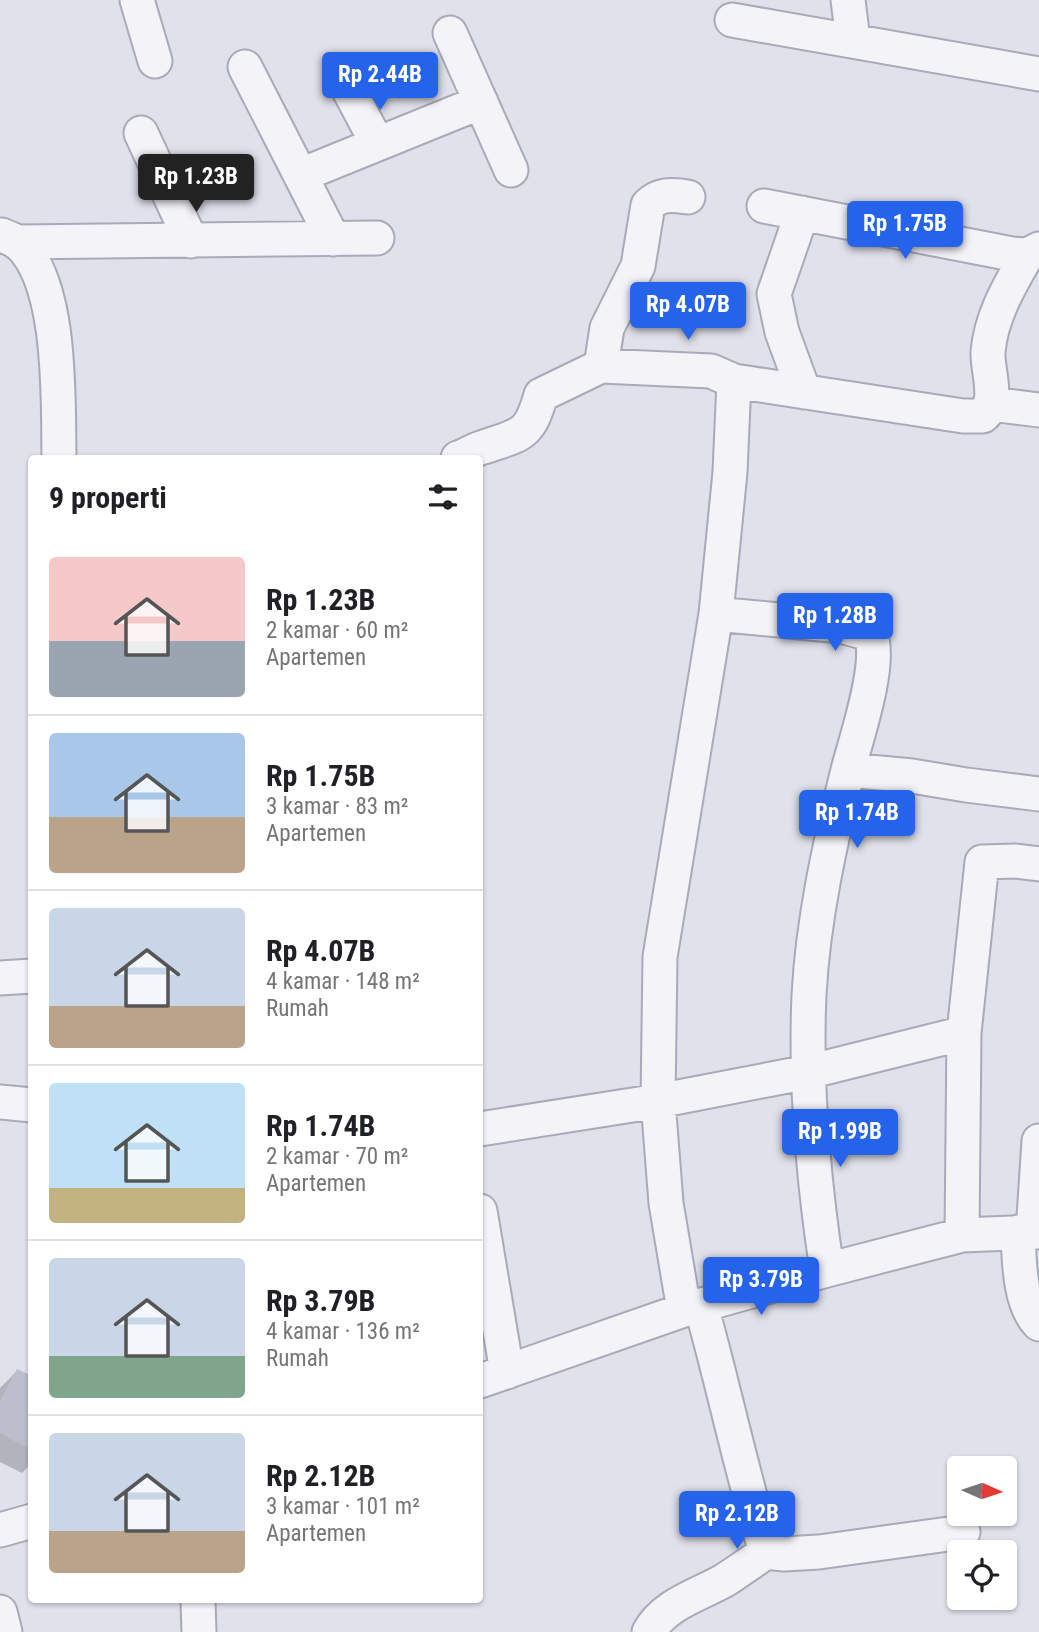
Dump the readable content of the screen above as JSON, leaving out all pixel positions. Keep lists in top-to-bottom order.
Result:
{
  "north": "right",
  "page": {
    "price": [
      "Rp 2.44B",
      "Rp 1.23B",
      "Rp 1.75B",
      "Rp 4.07B",
      "Rp 1.28B",
      "Rp 1.74B",
      "Rp 1.99B",
      "Rp 3.79B",
      "Rp 2.12B"
    ],
    "heading": "9 properti",
    "list": [
      {
        "name": "Rp 1.23B",
        "note": "2 kamar · 60 m² · Apartemen"
      },
      {
        "name": "Rp 1.75B",
        "note": "3 kamar · 83 m² · Apartemen"
      },
      {
        "name": "Rp 4.07B",
        "note": "4 kamar · 148 m² · Rumah"
      },
      {
        "name": "Rp 1.74B",
        "note": "2 kamar · 70 m² · Apartemen"
      },
      {
        "name": "Rp 3.79B",
        "note": "4 kamar · 136 m² · Rumah"
      },
      {
        "name": "Rp 2.12B",
        "note": "3 kamar · 101 m² · Apartemen"
      }
    ]
  }
}
